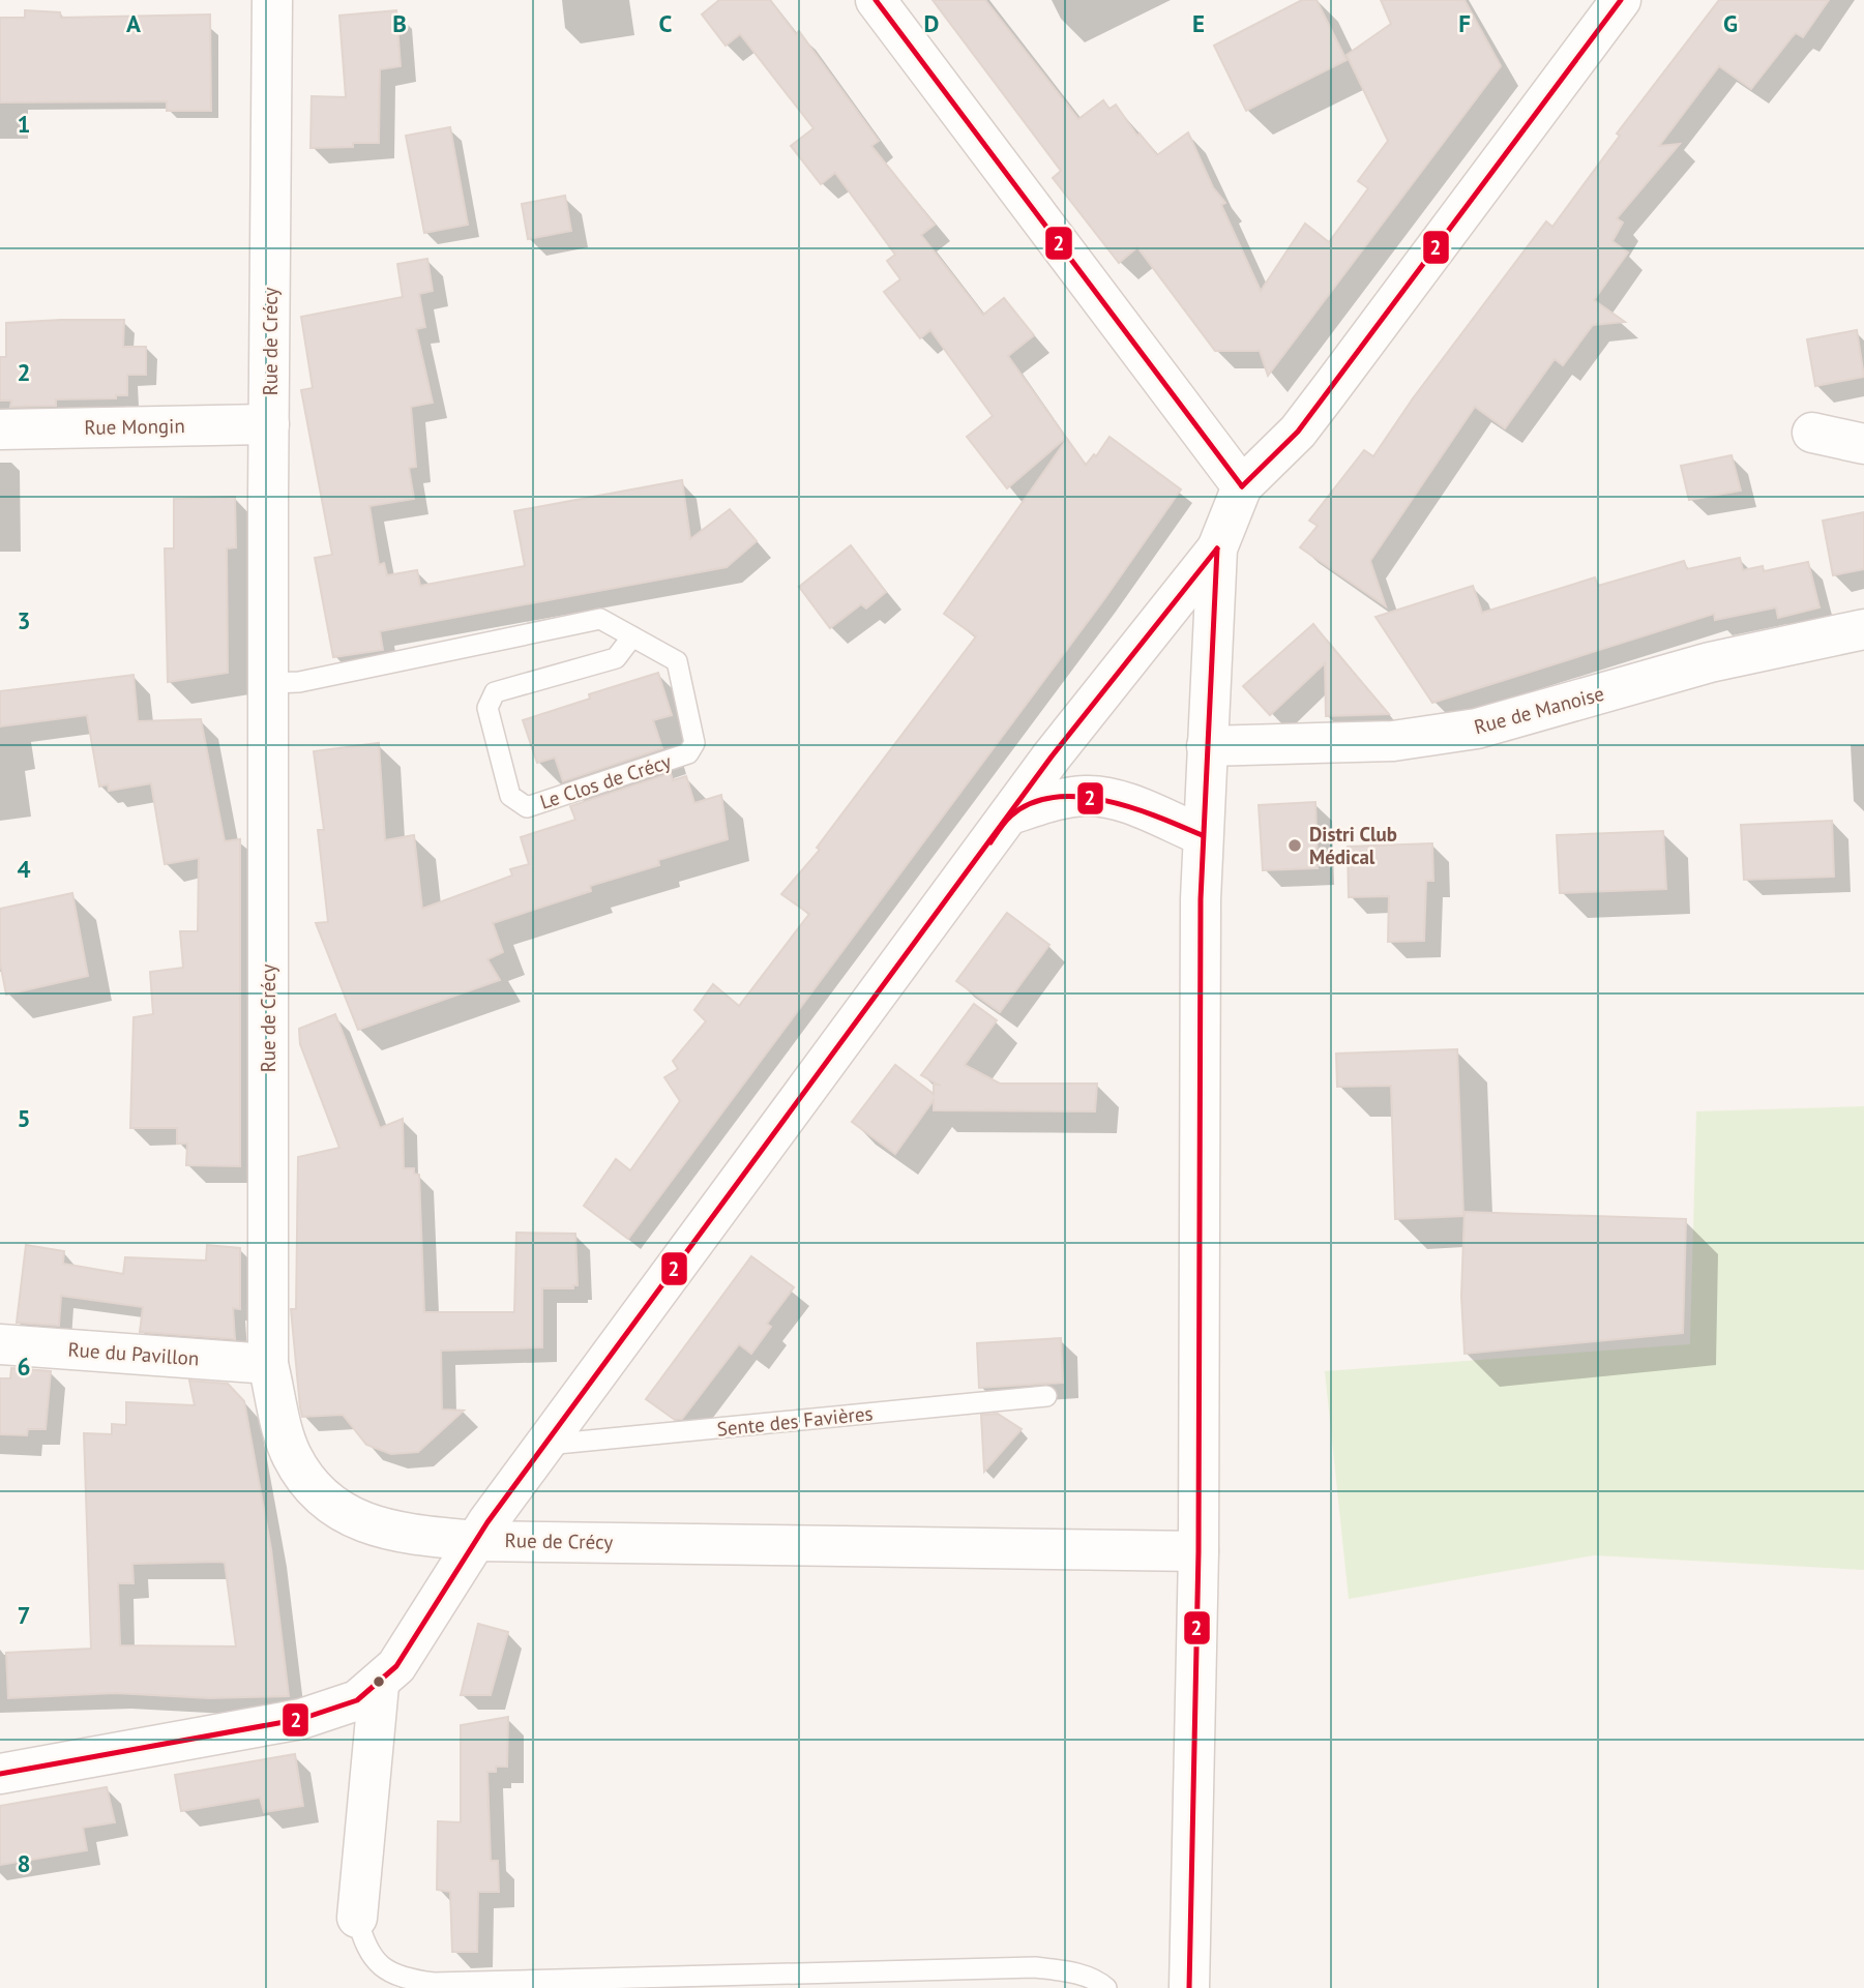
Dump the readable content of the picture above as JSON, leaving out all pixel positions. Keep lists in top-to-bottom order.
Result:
{
  "streets": {
    "street": [
      "Rue de Crécy",
      "Rue Mongin",
      "Rue de Manoise",
      "Rue du Pavillon"
    ],
    "lane": ["Le Clos de Crécy", "Sente des Favières"]
  },
  "crossings": [
    ["Rue de Crécy", "Rue Mongin"],
    ["Rue de Crécy", "Le Clos de Crécy"],
    ["Rue de Crécy", "Rue du Pavillon"]
  ],
  "places": ["Distri Club Médical"],
  "lines": ["transit line 2"],
  "grid": {
    "columns": [
      "A",
      "B",
      "C",
      "D",
      "E",
      "F",
      "G"
    ],
    "rows": [
      "1",
      "2",
      "3",
      "4",
      "5",
      "6",
      "7",
      "8"
    ]
  }
}
